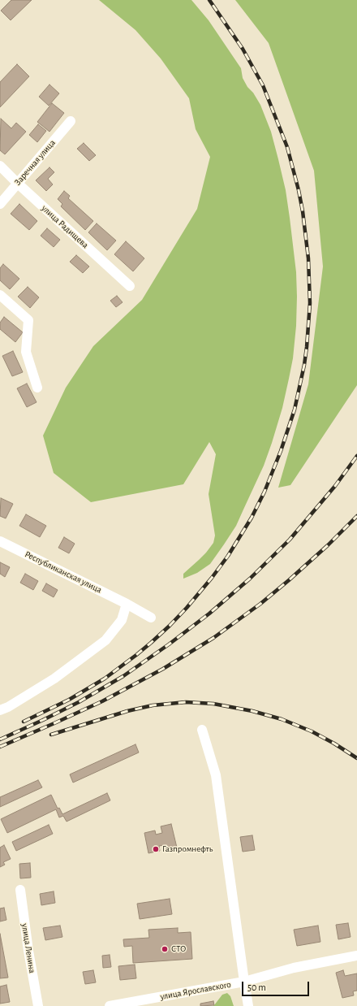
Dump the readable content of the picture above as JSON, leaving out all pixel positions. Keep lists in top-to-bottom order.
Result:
{
  "streets": {
    "street": [
      "Заречная улица",
      "улица Радищева",
      "Республиканская улица",
      "улица Ленина",
      "улица Ярославского"
    ]
  },
  "crossings": [
    ["Заречная улица", "улица Радищева"]
  ],
  "places": ["Газпромнефть", "СТО"],
  "scale_bar": "50 m"
}
